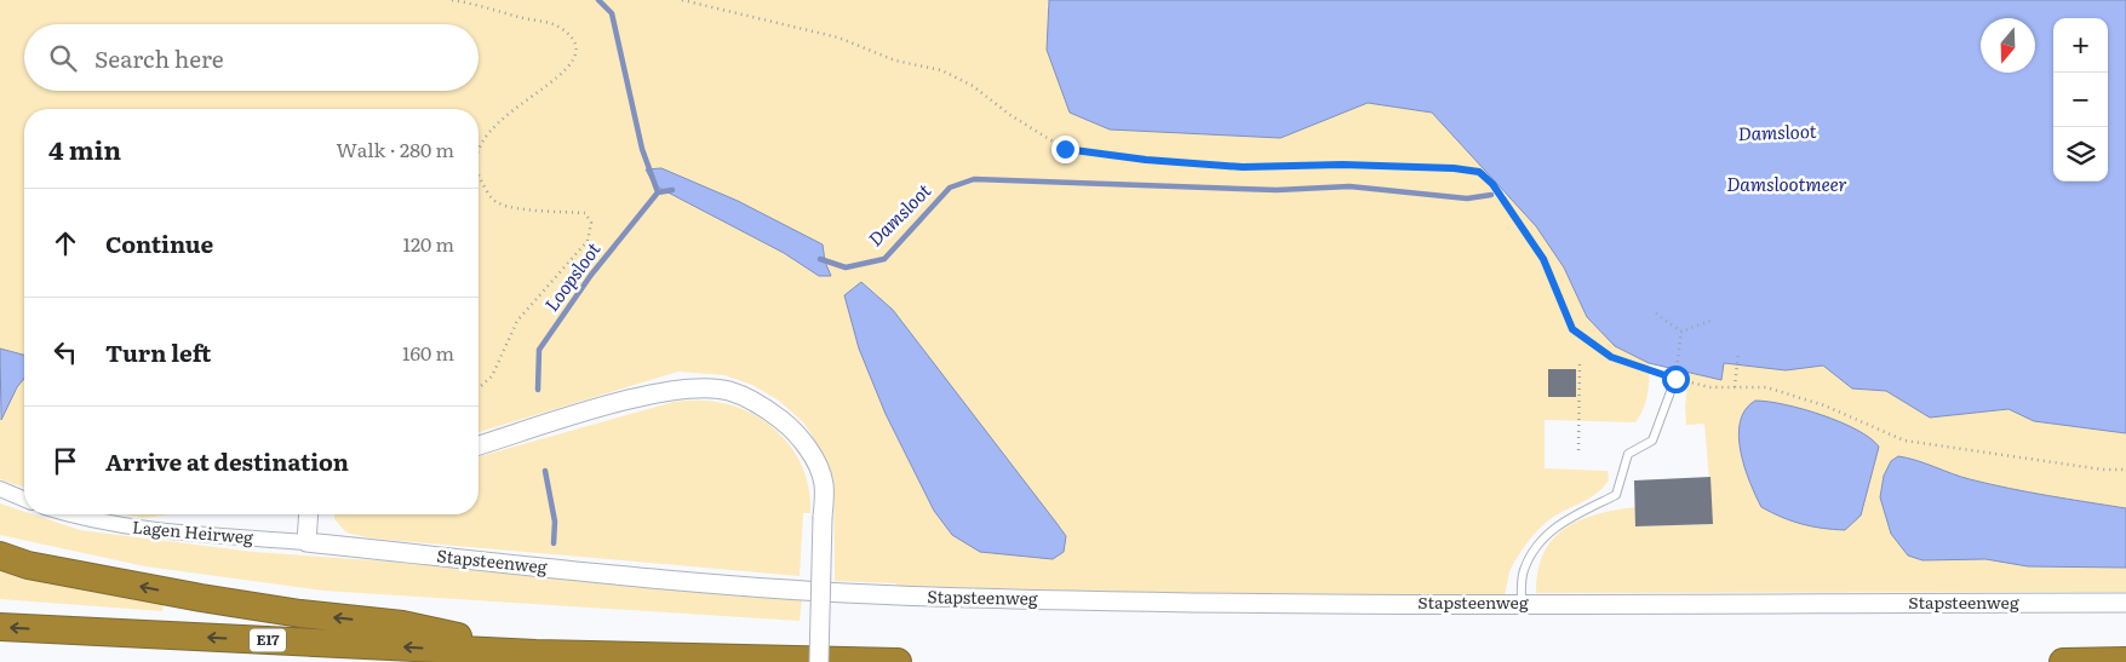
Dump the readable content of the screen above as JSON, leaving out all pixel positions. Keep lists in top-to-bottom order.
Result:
{
  "streets": {
    "highway": ["E17"],
    "street": ["Lagen Heirweg", "Stapsteenweg"]
  },
  "crossings": [
    ["Lagen Heirweg", "Stapsteenweg"]
  ],
  "water": ["Damsloot", "Damslootmeer", "Loopsloot"],
  "north": "bottom",
  "page": {
    "map_buttons": ["+", "−"],
    "search": "Search here",
    "heading": ["4 min", "Walk · 280 m"],
    "list": [
      ["Continue", "120 m"],
      ["Turn left", "160 m"],
      "Arrive at destination"
    ]
  }
}
